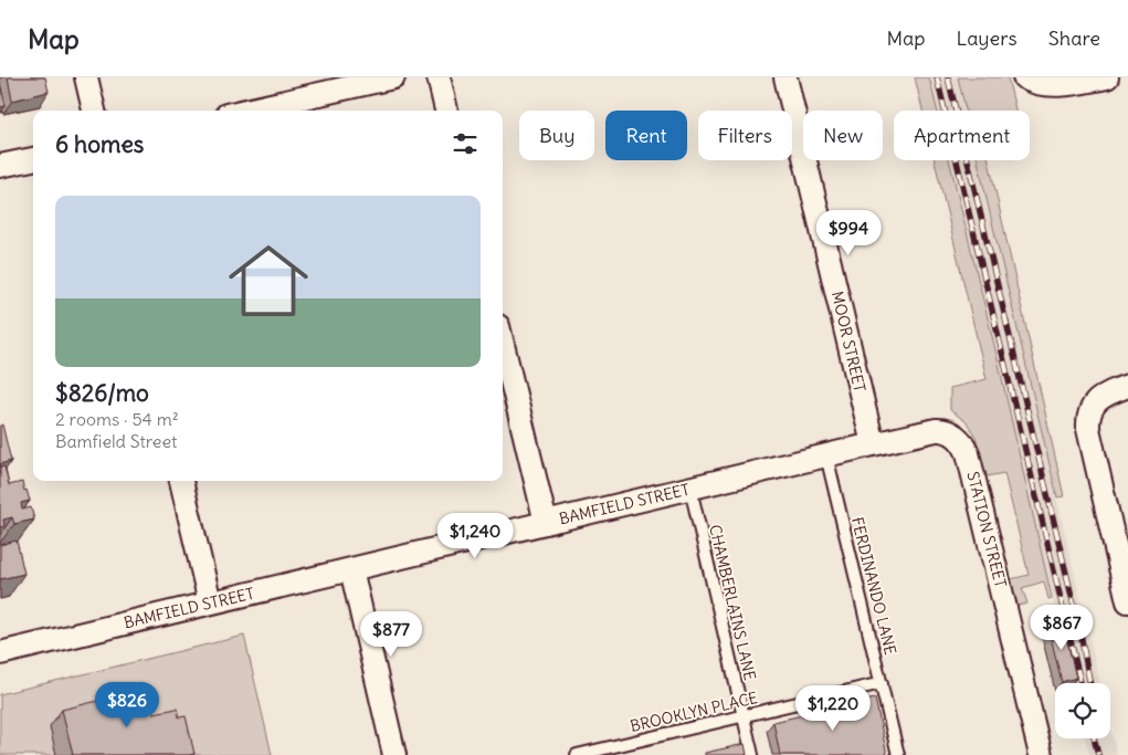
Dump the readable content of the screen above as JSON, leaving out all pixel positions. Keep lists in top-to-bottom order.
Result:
{
  "streets": {
    "street": ["MOOR STREET", "BAMFIELD STREET", "STATION STREET"],
    "lane": ["FERDINANDO LANE", "CHAMBERLAINS LANE", "BROOKLYN PLACE"]
  },
  "crossings": [
    ["MOOR STREET", "BAMFIELD STREET"],
    ["BAMFIELD STREET", "STATION STREET"],
    ["BAMFIELD STREET", "FERDINANDO LANE"],
    ["BAMFIELD STREET", "CHAMBERLAINS LANE"],
    ["FERDINANDO LANE", "BROOKLYN PLACE"],
    ["CHAMBERLAINS LANE", "BROOKLYN PLACE"]
  ],
  "page": {
    "header": "Map",
    "nav": ["Map", "Layers", "Share"],
    "chip": [
      "Buy",
      "Rent",
      "Filters",
      "New",
      "Apartment"
    ],
    "heading": "6 homes",
    "list": [
      {
        "name": "$826/mo",
        "note": "2 rooms · 54 m² · Bamfield Street"
      }
    ],
    "price": [
      "$994",
      "$1,240",
      "$867",
      "$877",
      "$826",
      "$1,220"
    ]
  }
}
